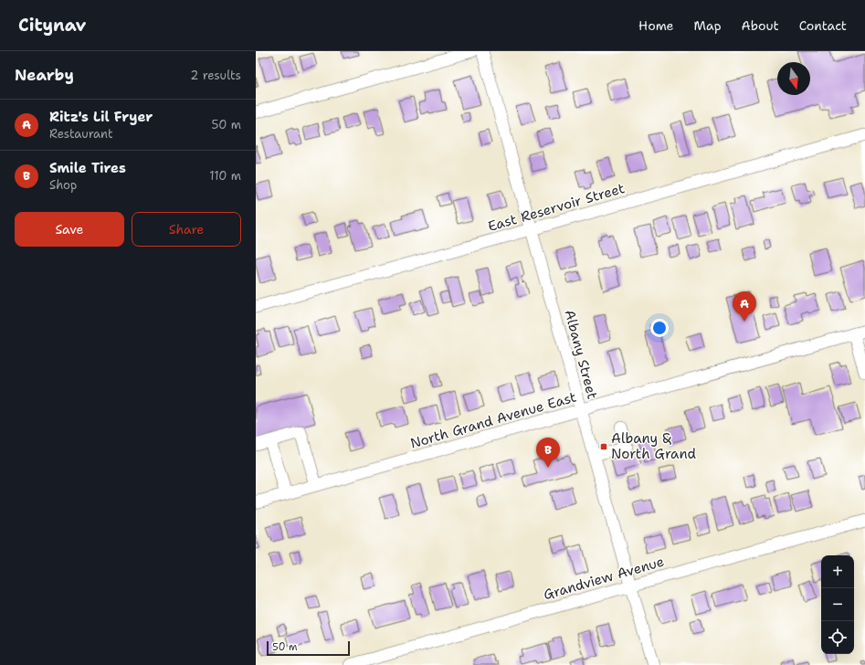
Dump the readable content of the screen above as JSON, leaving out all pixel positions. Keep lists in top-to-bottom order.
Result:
{
  "streets": {
    "street": [
      "East Reservoir Street",
      "Albany Street",
      "North Grand Avenue East",
      "Grandview Avenue"
    ]
  },
  "crossings": [
    ["East Reservoir Street", "Albany Street"],
    ["Albany Street", "North Grand Avenue East"],
    ["Albany Street", "Grandview Avenue"]
  ],
  "places": {
    "transit": ["Albany & North Grand"]
  },
  "scale_bar": "50 m",
  "north": "bottom",
  "page": {
    "header": "Citynav",
    "nav": [
      "Home",
      "Map",
      "About",
      "Contact"
    ],
    "heading": ["Nearby", "2 results"],
    "list": [
      {
        "mark": "A",
        "name": "Ritz's Lil Fryer",
        "note": "Restaurant",
        "value": "50 m"
      },
      {
        "mark": "B",
        "name": "Smile Tires",
        "note": "Shop",
        "value": "110 m"
      }
    ],
    "buttons": ["Save", "Share"],
    "pins": ["A", "B"],
    "map_buttons": ["+", "−"],
    "scale": "50 m"
  }
}
